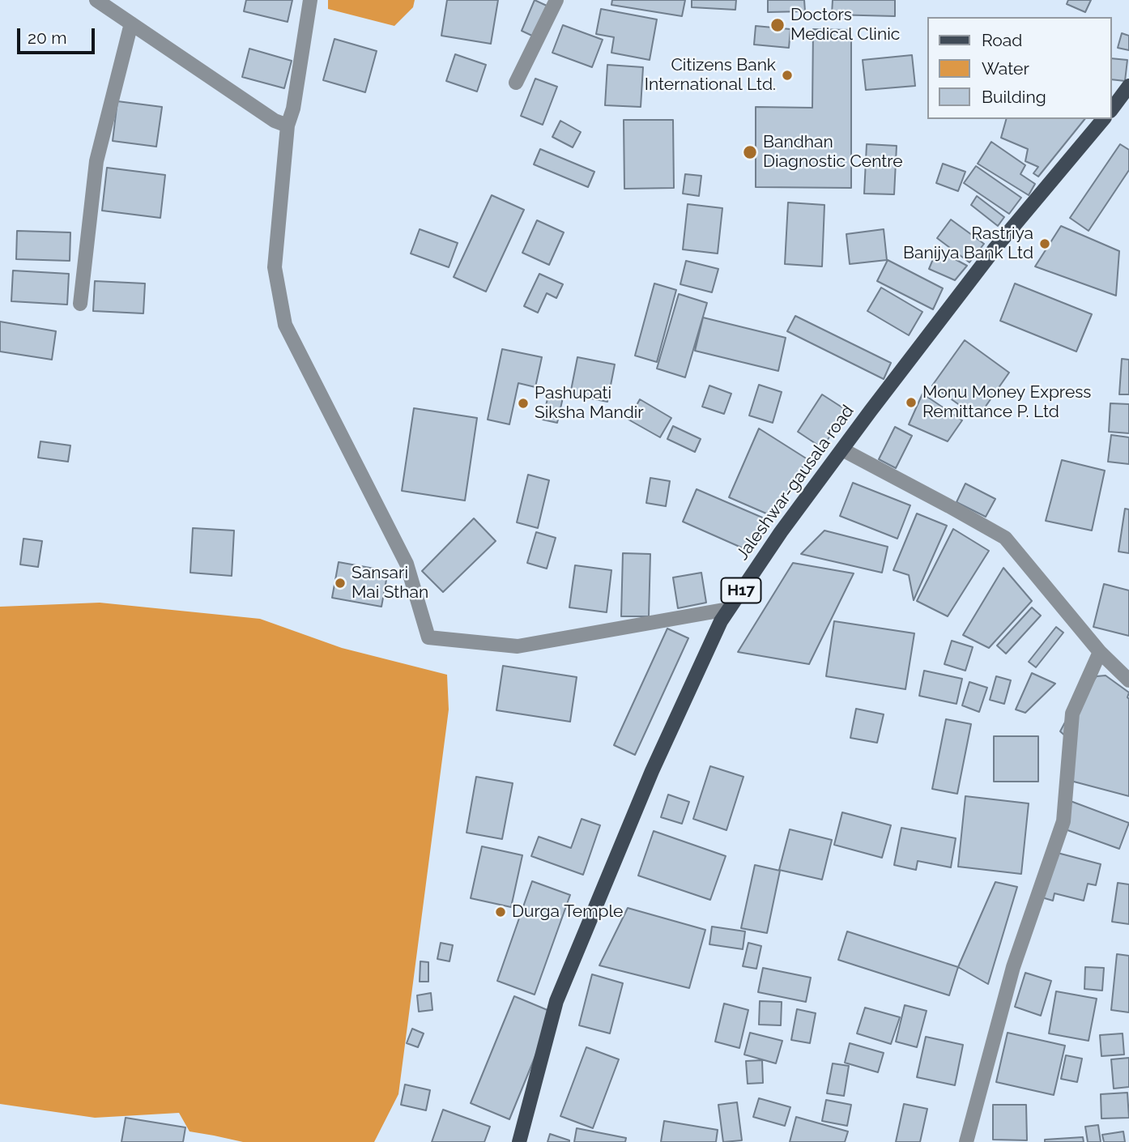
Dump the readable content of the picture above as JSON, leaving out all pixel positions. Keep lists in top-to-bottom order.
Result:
{
  "streets": {
    "main road": ["Jaleshwar-gausala road", "H17"]
  },
  "places": [
    "Doctors Medical Clinic",
    "Citizens Bank International Ltd.",
    "Bandhan Diagnostic Centre",
    "Rastriya Banijya Bank Ltd",
    "Monu Money Express Remittance P. Ltd",
    "Pashupati Siksha Mandir",
    "Sansari Mai Sthan",
    "Durga Temple"
  ],
  "legend": ["Road", "Water", "Building"],
  "scale_bar": "20 m"
}
